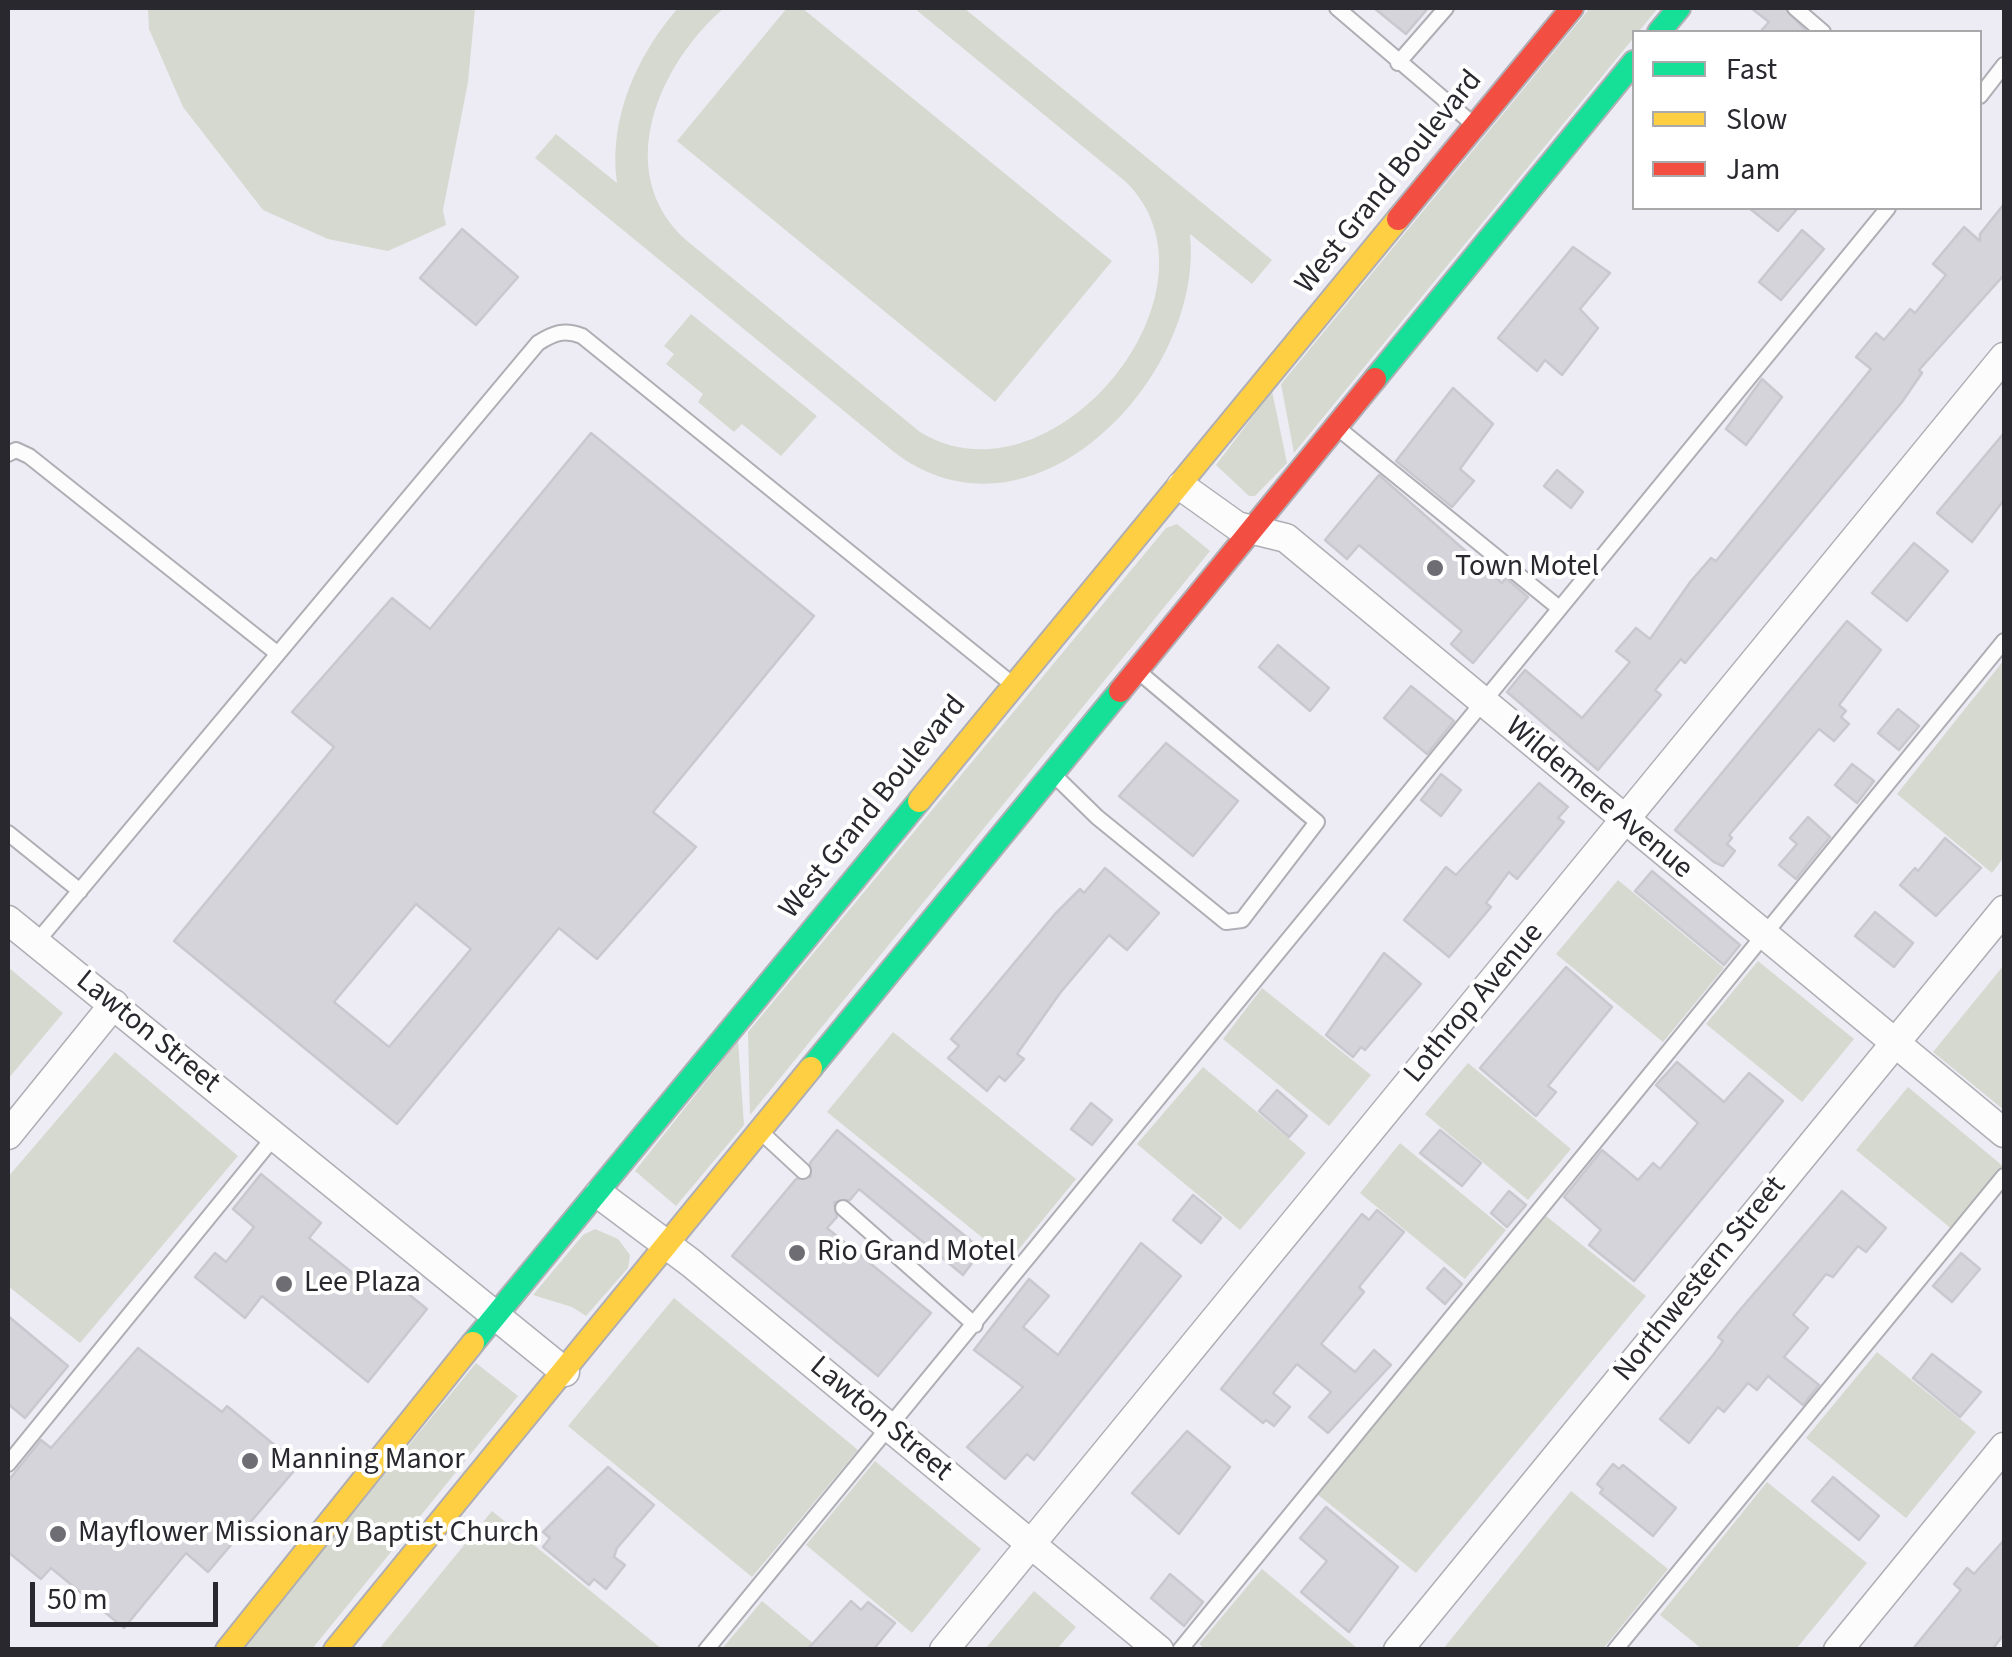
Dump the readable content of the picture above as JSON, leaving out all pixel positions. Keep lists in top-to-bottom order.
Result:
{
  "streets": {
    "main road": ["West Grand Boulevard"],
    "street": [
      "Wildemere Avenue",
      "Lothrop Avenue",
      "Lawton Street",
      "Northwestern Street"
    ]
  },
  "crossings": [
    ["West Grand Boulevard", "Wildemere Avenue"],
    ["West Grand Boulevard", "Lawton Street"],
    ["Wildemere Avenue", "Lothrop Avenue"],
    ["Wildemere Avenue", "Northwestern Street"],
    ["Lothrop Avenue", "Lawton Street"]
  ],
  "places": [
    "Town Motel",
    "Rio Grand Motel",
    "Lee Plaza",
    "Manning Manor",
    "Mayflower Missionary Baptist Church"
  ],
  "legend": ["Fast", "Slow", "Jam"],
  "scale_bar": "50 m"
}
